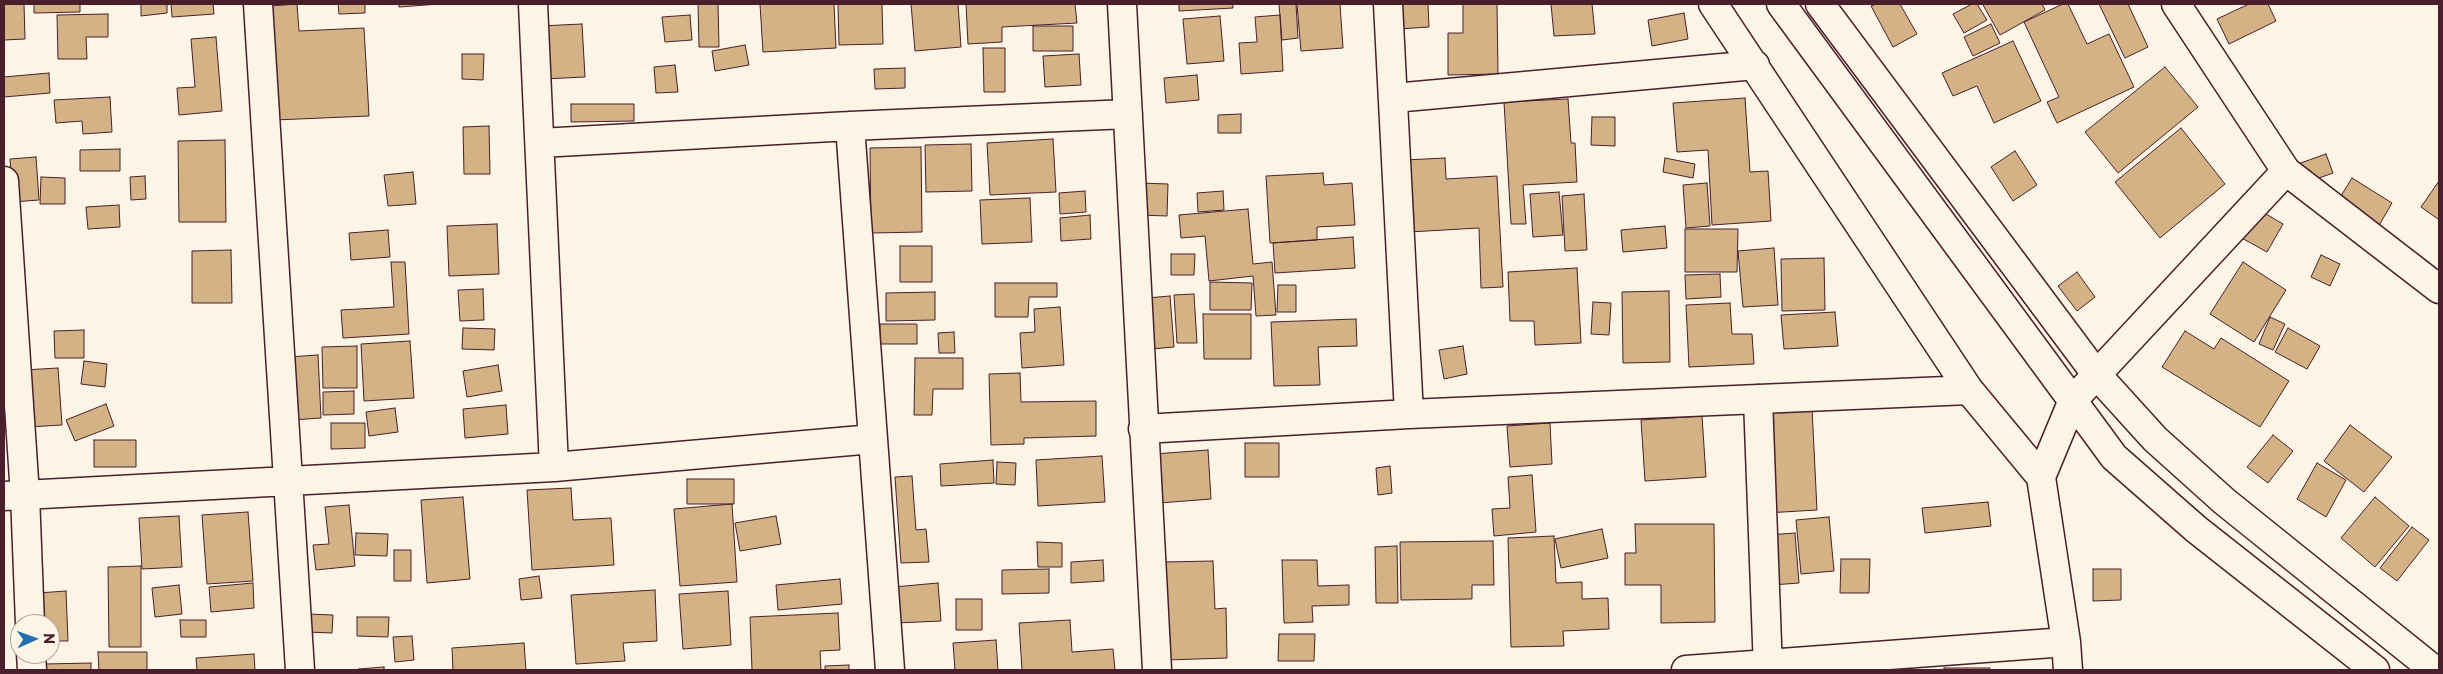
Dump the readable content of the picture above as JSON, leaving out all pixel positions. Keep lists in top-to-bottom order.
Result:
{
  "north": "right"
}
